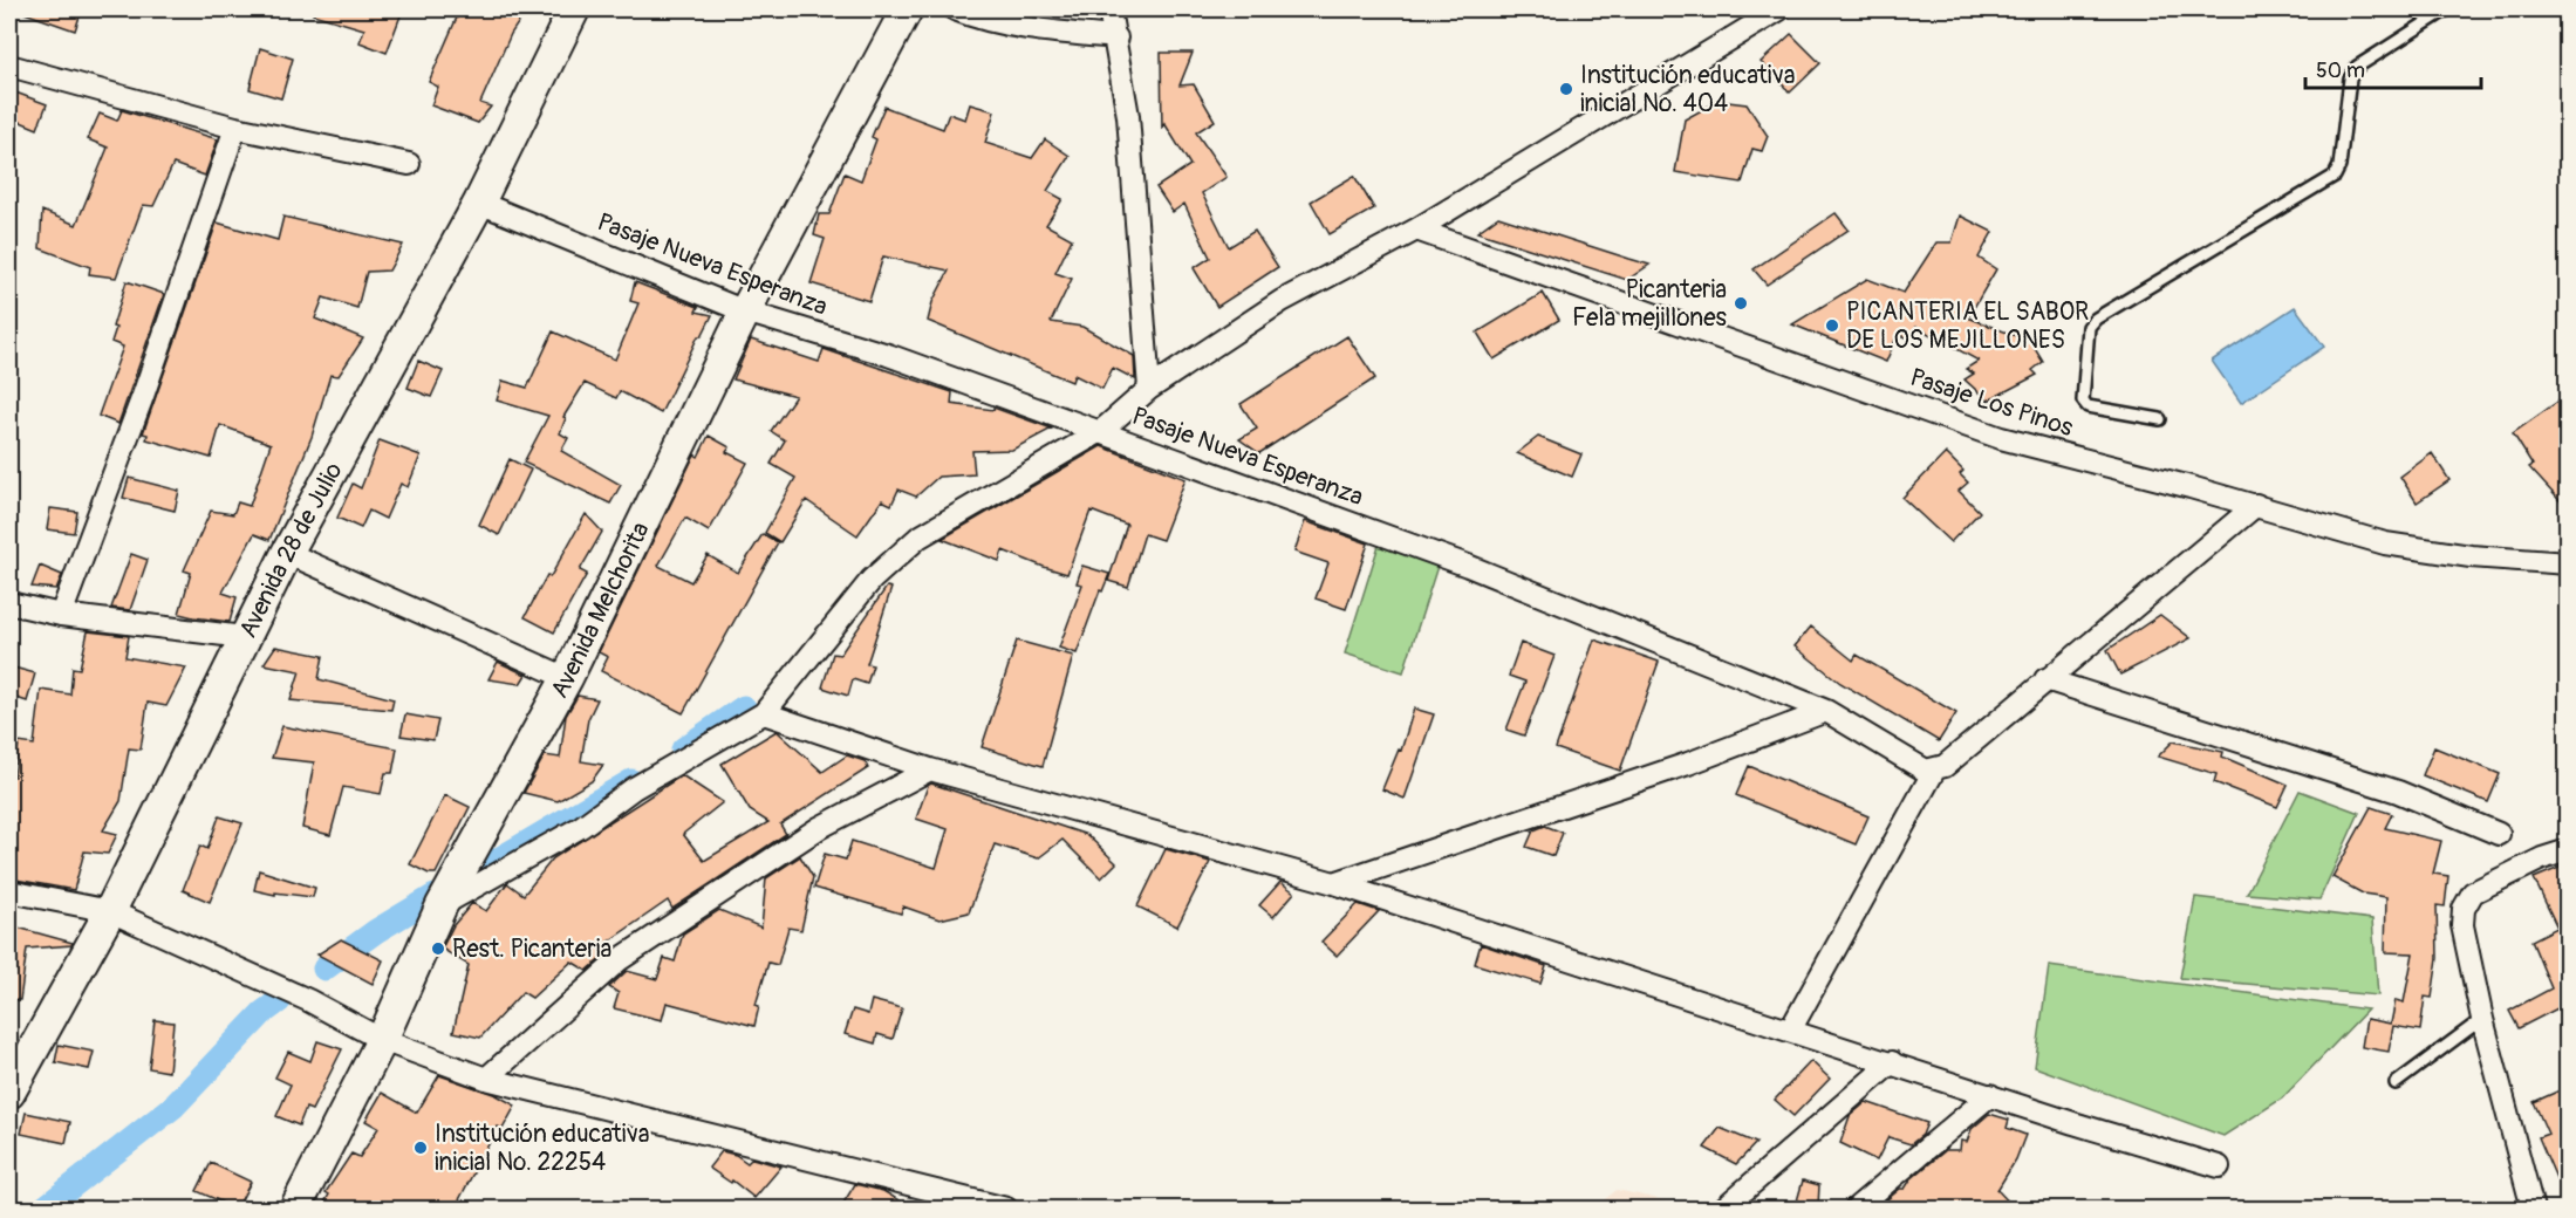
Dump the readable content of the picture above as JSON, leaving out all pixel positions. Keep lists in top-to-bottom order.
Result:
{
  "streets": {
    "main road": ["Avenida 28 de Julio", "Avenida Melchorita"],
    "street": ["Pasaje Nueva Esperanza", "Pasaje Los Pinos"]
  },
  "crossings": [
    ["Pasaje Nueva Esperanza", "Avenida 28 de Julio"],
    ["Pasaje Nueva Esperanza", "Avenida Melchorita"]
  ],
  "places": [
    "Institución educativa inicial No. 404",
    "Picanteria Fela mejillones",
    "PICANTERIA EL SABOR DE LOS MEJILLONES",
    "Rest. Picanteria",
    "Institución educativa inicial No. 22254"
  ],
  "scale_bar": "50 m"
}
